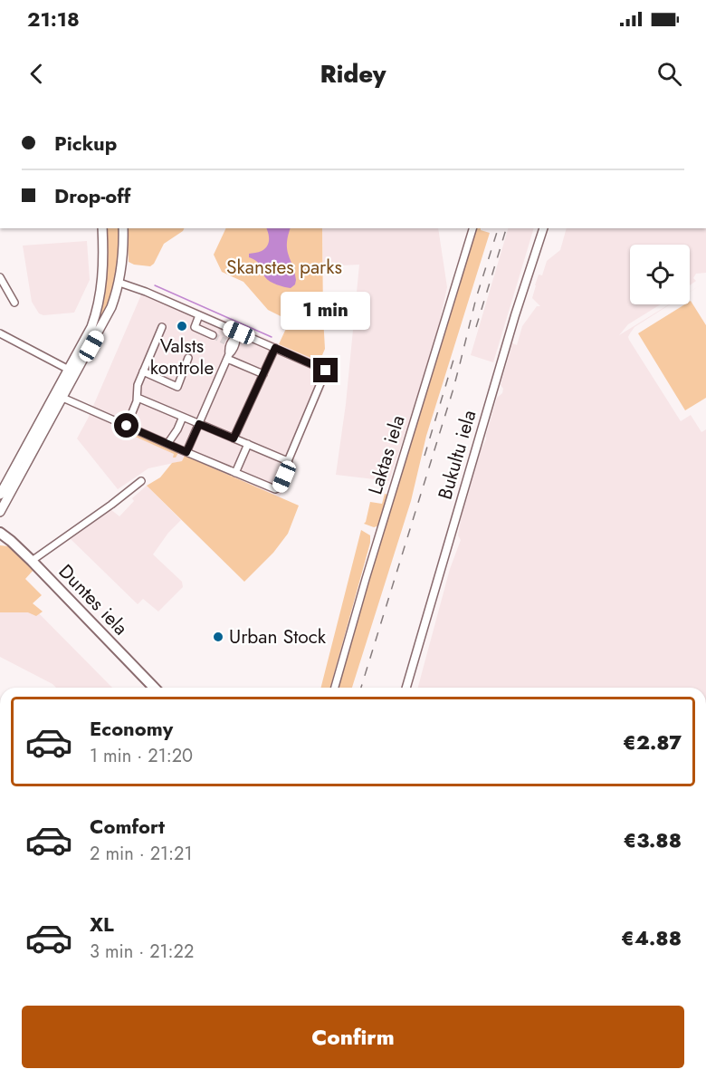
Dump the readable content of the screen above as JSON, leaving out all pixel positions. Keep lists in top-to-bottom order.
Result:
{
  "streets": {
    "main road": ["Duntes iela"],
    "street": ["Laktas iela", "Bukultu iela"]
  },
  "parks": ["Skanstes parks"],
  "places": ["Valsts kontrole", "Urban Stock"],
  "page": {
    "status": "21:18",
    "header": "Ridey",
    "banner": ["Pickup", "Drop-off"],
    "bubble": "1 min",
    "list": [
      {
        "name": "Economy",
        "note": "1 min · 21:20",
        "value": "€2.87"
      },
      {
        "name": "Comfort",
        "note": "2 min · 21:21",
        "value": "€3.88"
      },
      {
        "name": "XL",
        "note": "3 min · 21:22",
        "value": "€4.88"
      }
    ],
    "buttons": "Confirm"
  }
}
